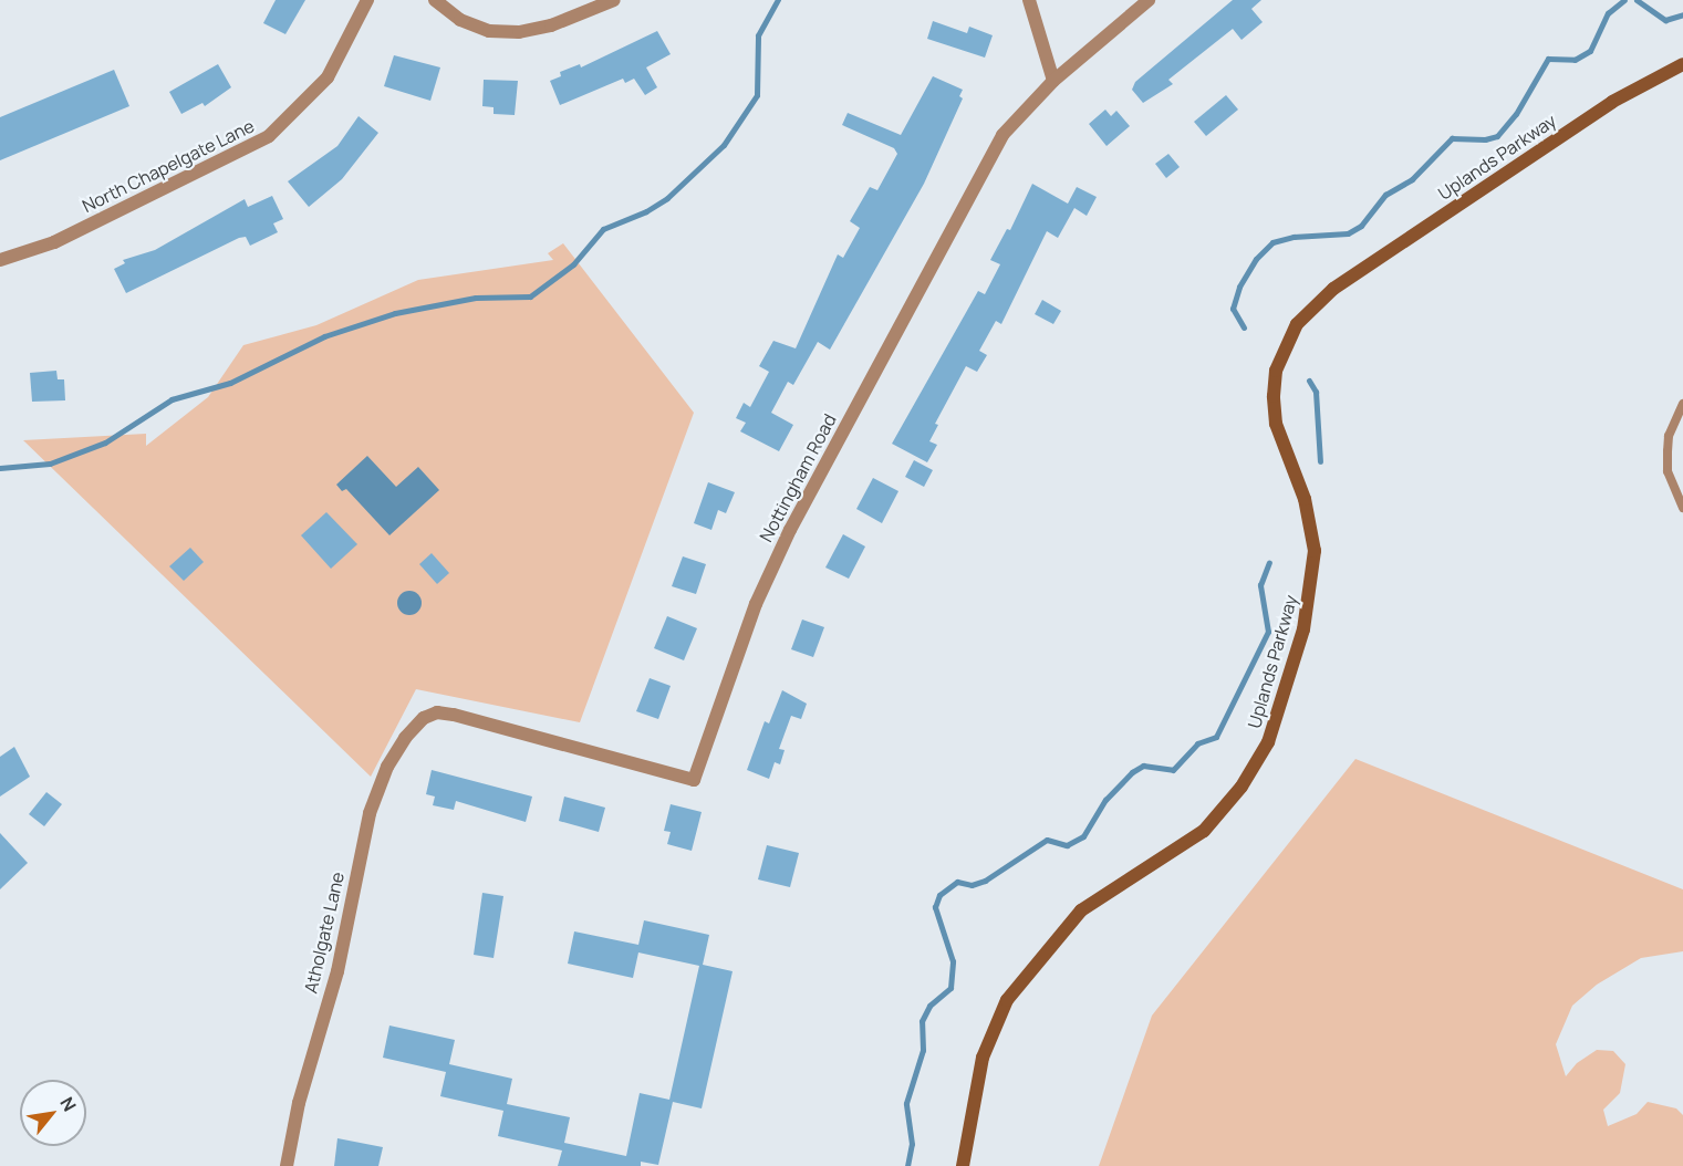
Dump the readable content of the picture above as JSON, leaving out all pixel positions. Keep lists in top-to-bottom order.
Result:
{
  "streets": {
    "street": [
      "Uplands Parkway",
      "North Chapelgate Lane",
      "Nottingham Road",
      "Atholgate Lane"
    ]
  },
  "crossings": [
    ["Nottingham Road", "Atholgate Lane"]
  ],
  "north": "top right"
}
